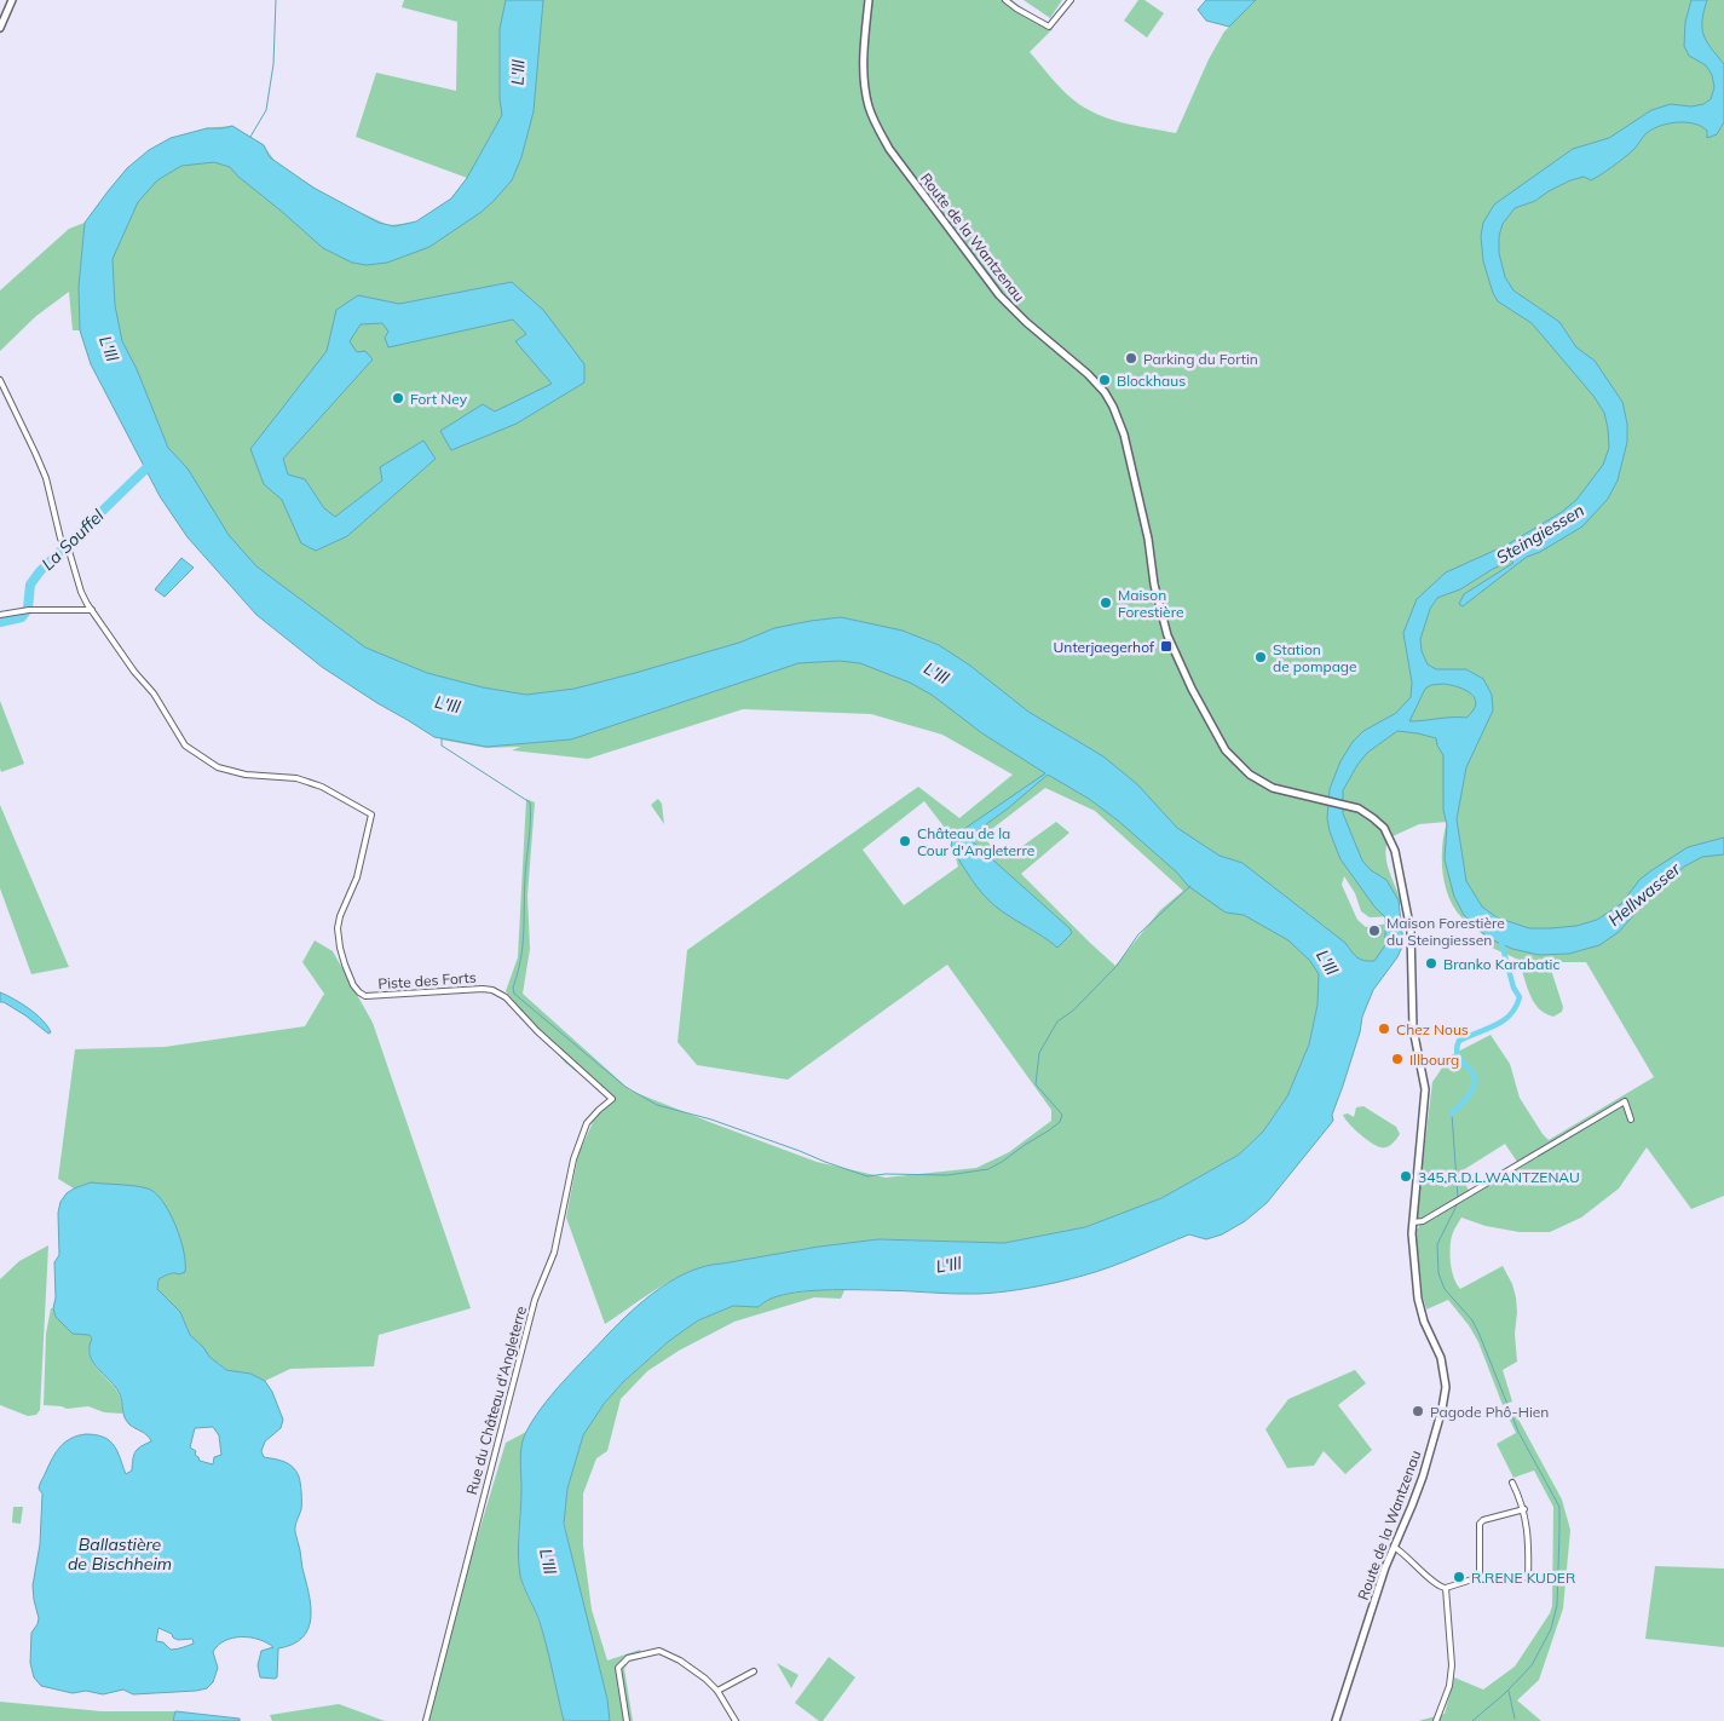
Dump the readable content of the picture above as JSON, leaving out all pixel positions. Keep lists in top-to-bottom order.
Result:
{
  "streets": {
    "main road": ["Route de la Wantzenau"],
    "street": ["Piste des Forts", "Rue du Château d'Angleterre"]
  },
  "crossings": [
    ["Piste des Forts", "Rue du Château d'Angleterre"]
  ],
  "water": [
    "L'Ill",
    "Steingiessen",
    "La Souffel",
    "Hellwasser",
    "Ballastière de Bischheim"
  ],
  "places": {
    "other": [
      "Parking du Fortin",
      "Blockhaus",
      "Fort Ney",
      "Maison Forestière",
      "Station de pompage",
      "Château de la Cour d'Angleterre",
      "Maison Forestière du Steingiessen",
      "Branko Karabatic",
      "Chez Nous",
      "Illbourg",
      "345,R.D.L.WANTZENAU",
      "Pagode Phô-Hien",
      "R.RENE KUDER"
    ],
    "transit": ["Unterjaegerhof"]
  }
}
